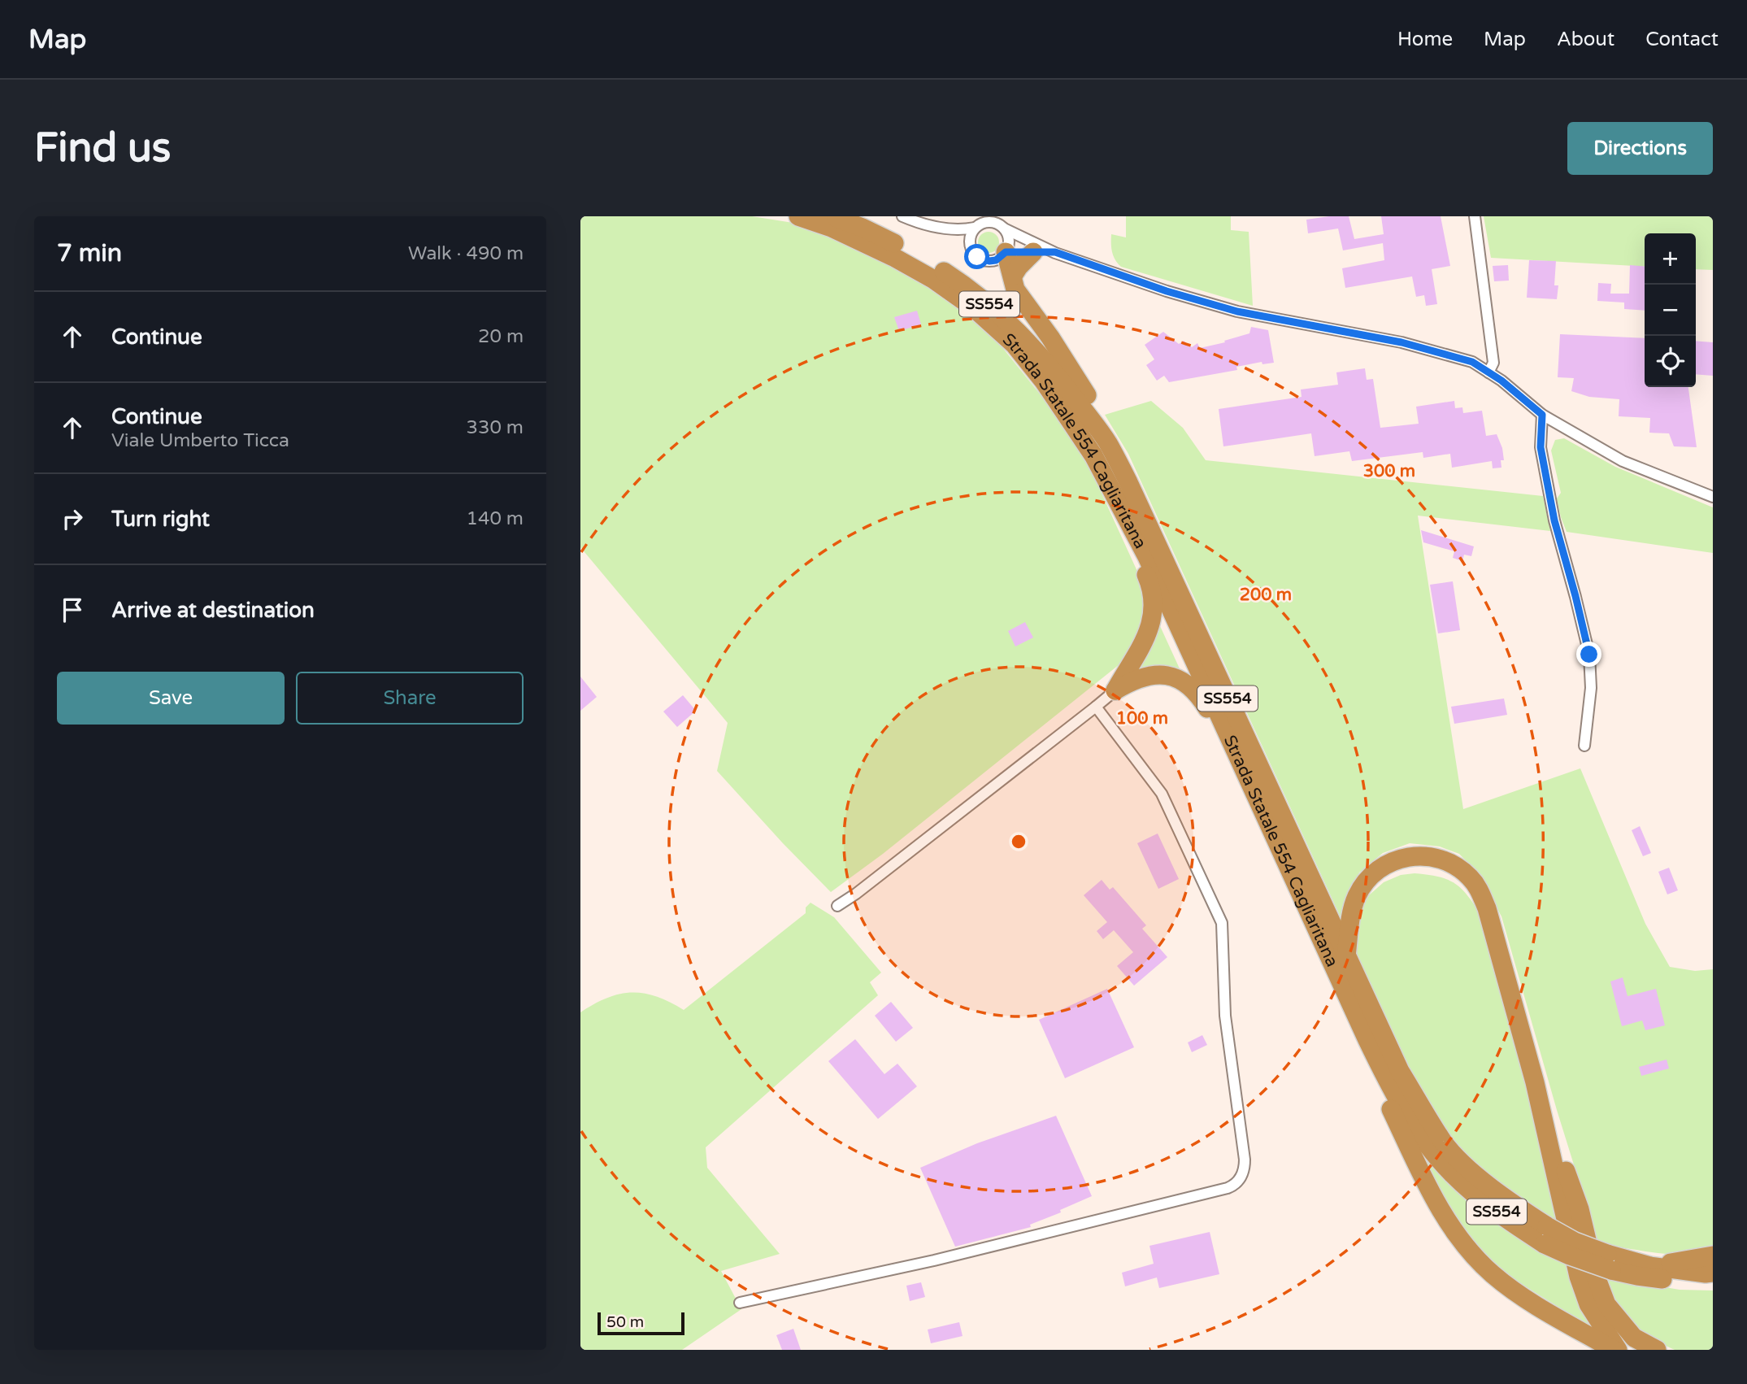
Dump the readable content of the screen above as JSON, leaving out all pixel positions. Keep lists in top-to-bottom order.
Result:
{
  "streets": {
    "highway": ["SS554", "Strada Statale 554 Cagliaritana"]
  },
  "scale_bar": "50 m",
  "page": {
    "header": "Map",
    "nav": [
      "Home",
      "Map",
      "About",
      "Contact"
    ],
    "buttons": [
      "Directions",
      ["Save", "Share"]
    ],
    "title": "Find us",
    "heading": ["7 min", "Walk · 490 m"],
    "map_buttons": ["+", "−"],
    "list": [
      ["Continue", "20 m"],
      ["Continue", "Viale Umberto Ticca", "330 m"],
      ["Turn right", "140 m"],
      "Arrive at destination"
    ],
    "scale": "50 m"
  },
  "rings": ["300 m", "200 m", "100 m"]
}
